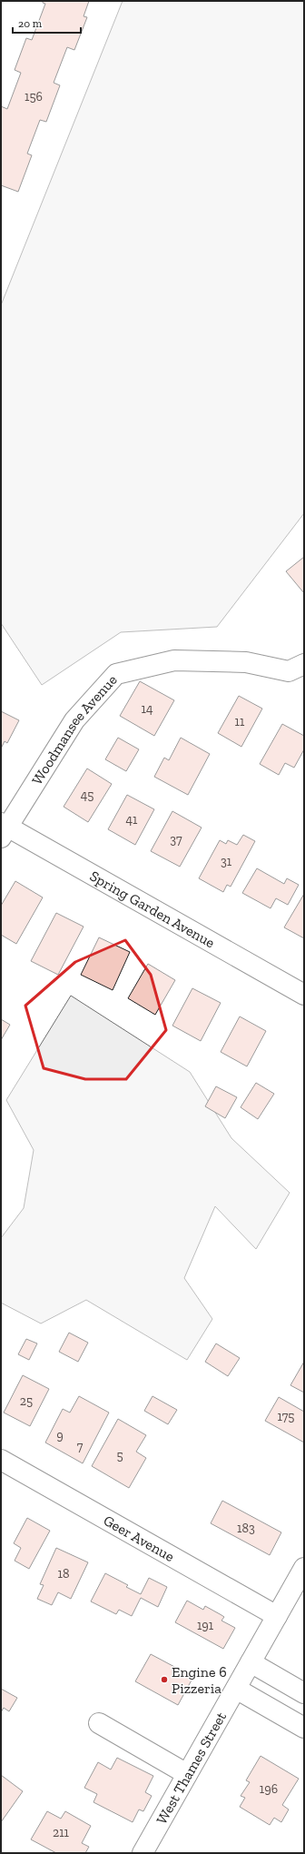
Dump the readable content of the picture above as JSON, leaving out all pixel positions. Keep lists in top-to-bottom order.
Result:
{
  "streets": {
    "street": [
      "Woodmansee Avenue",
      "Spring Garden Avenue",
      "Geer Avenue",
      "West Thames Street"
    ]
  },
  "crossings": [
    ["Woodmansee Avenue", "Spring Garden Avenue"],
    ["Geer Avenue", "West Thames Street"]
  ],
  "places": ["Engine 6 Pizzeria"],
  "house_numbers": [
    "156",
    "14",
    "11",
    "45",
    "41",
    "37",
    "31",
    "25",
    "175",
    "9",
    "7",
    "5",
    "183",
    "18",
    "191",
    "196",
    "211"
  ],
  "scale_bar": "20 m"
}
